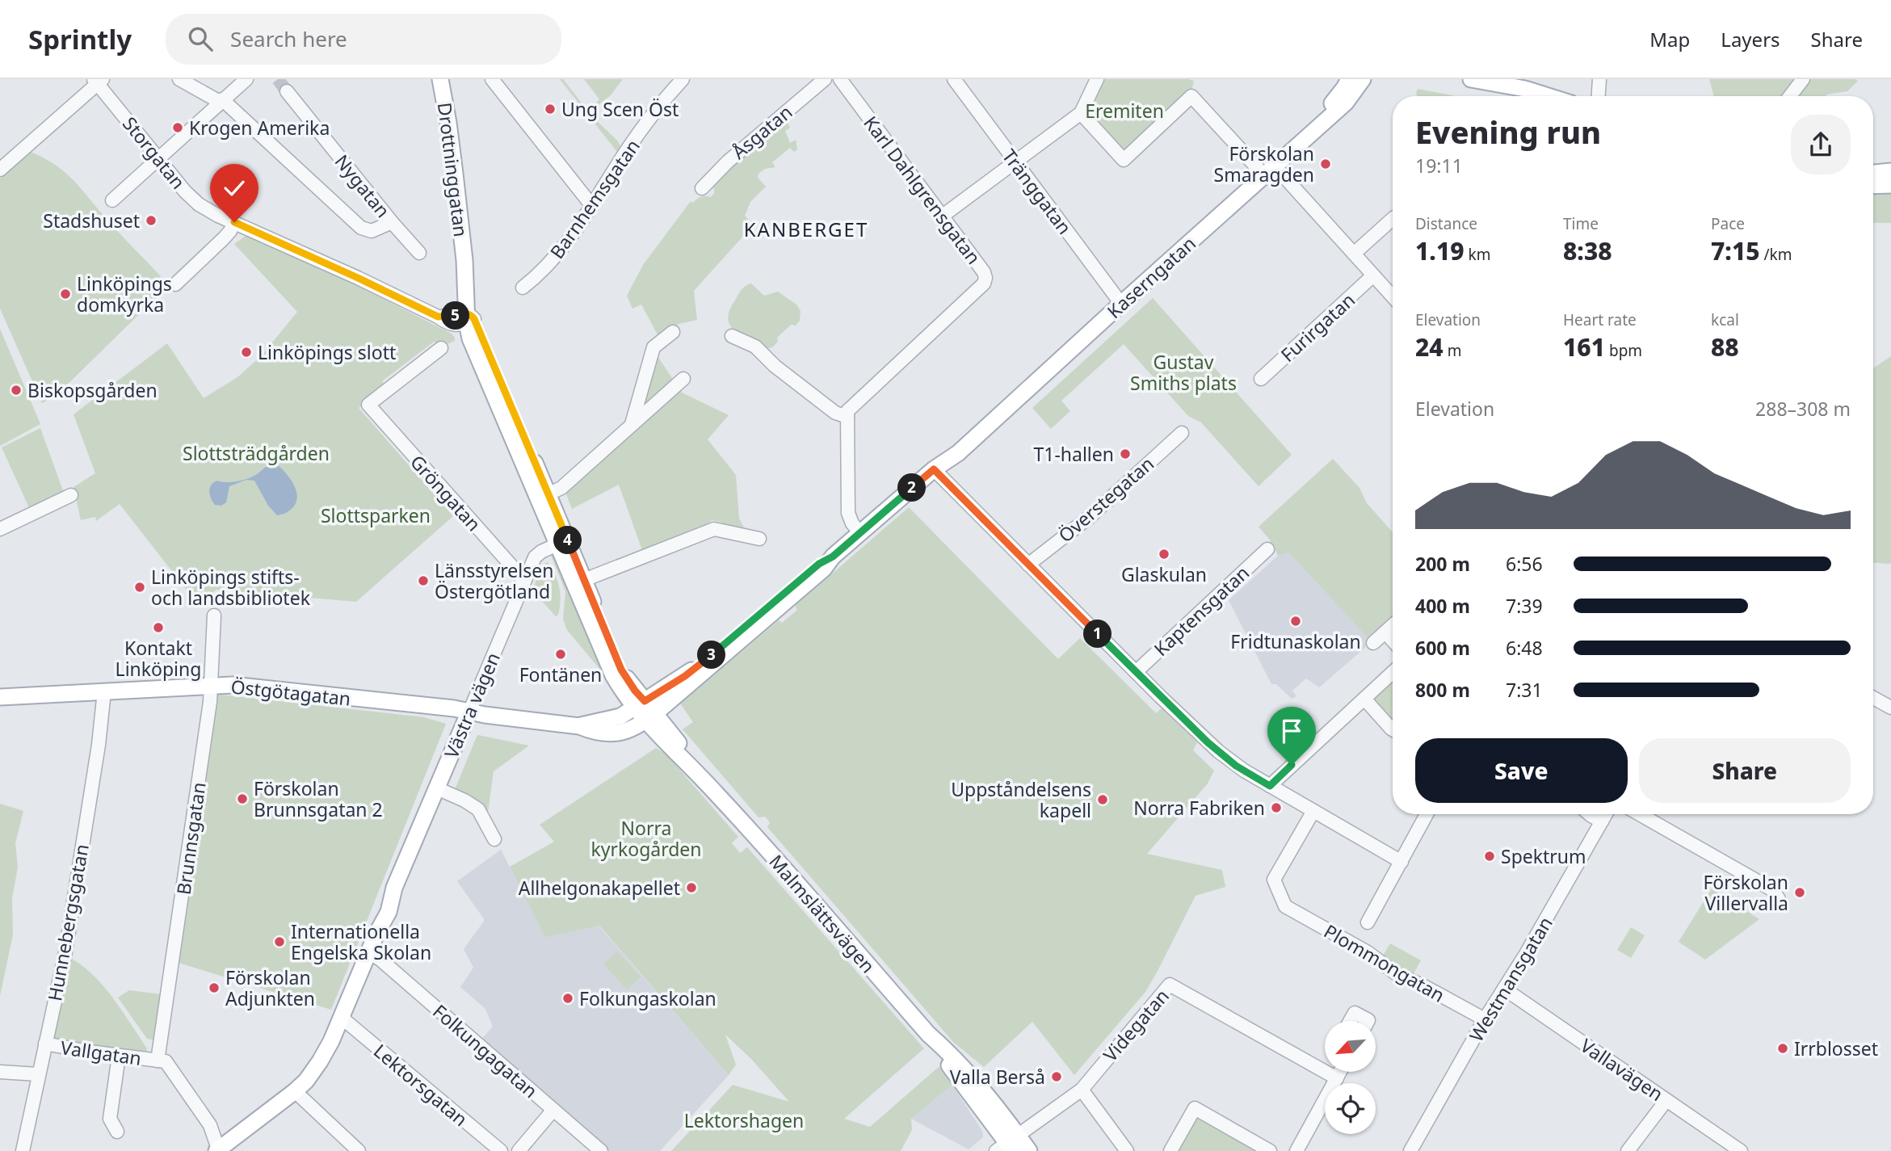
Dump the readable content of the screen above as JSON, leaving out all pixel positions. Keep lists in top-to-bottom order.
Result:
{
  "streets": {
    "main road": [
      "Drottninggatan",
      "Kaserngatan",
      "Östgötagatan",
      "Västra vägen",
      "Malmslättsvägen"
    ],
    "street": [
      "Åsgatan",
      "Storgatan",
      "Nygatan",
      "Karl Dahlgrensgatan",
      "Tränggatan",
      "Barnhemsgatan",
      "Furirgatan",
      "Gröngatan",
      "Överstegatan",
      "Kaptensgatan",
      "Brunnsgatan",
      "Hunnebergsgatan",
      "Plommongatan",
      "Westmansgatan",
      "Videgatan",
      "Folkungagatan",
      "Vallgatan",
      "Vallavägen",
      "Lektorsgatan"
    ]
  },
  "crossings": [
    ["Storgatan", "Drottninggatan"],
    ["Tränggatan", "Kaserngatan"],
    ["Kaserngatan", "Östgötagatan"],
    ["Kaserngatan", "Malmslättsvägen"],
    ["Gröngatan", "Västra vägen"],
    ["Östgötagatan", "Västra vägen"],
    ["Östgötagatan", "Brunnsgatan"],
    ["Östgötagatan", "Malmslättsvägen"],
    ["Östgötagatan", "Hunnebergsgatan"],
    ["Västra vägen", "Folkungagatan"],
    ["Västra vägen", "Lektorsgatan"],
    ["Brunnsgatan", "Vallgatan"],
    ["Malmslättsvägen", "Videgatan"],
    ["Hunnebergsgatan", "Vallgatan"],
    ["Plommongatan", "Westmansgatan"],
    ["Westmansgatan", "Vallavägen"]
  ],
  "districts": ["KANBERGET"],
  "parks": [
    "Eremiten",
    "Gustav Smiths plats",
    "Slottsträdgården",
    "Slottsparken",
    "Norra kyrkogården",
    "Lektorshagen"
  ],
  "places": [
    "Ung Scen Öst",
    "Krogen Amerika",
    "Förskolan Smaragden",
    "Stadshuset",
    "Linköpings domkyrka",
    "Linköpings slott",
    "Biskopsgården",
    "T1-hallen",
    "Glaskulan",
    "Länsstyrelsen Östergötland",
    "Linköpings stifts- och landsbibliotek",
    "Fridtunaskolan",
    "Kontakt Linköping",
    "Fontänen",
    "Förskolan Brunnsgatan 2",
    "Uppståndelsens kapell",
    "Norra Fabriken",
    "Spektrum",
    "Allhelgonakapellet",
    "Förskolan Villervalla",
    "Internationella Engelska Skolan",
    "Förskolan Adjunkten",
    "Folkungaskolan",
    "Irrblosset",
    "Valla Berså"
  ],
  "north": "bottom left",
  "page": {
    "header": "Sprintly",
    "search": "Search here",
    "nav": ["Map", "Layers", "Share"],
    "heading": ["Evening run", "19:11"],
    "stats": [
      ["Distance", "1.19 km"],
      ["Time", "8:38"],
      ["Pace", "7:15 /km"],
      ["Elevation", "24 m"],
      ["Heart rate", "161 bpm"],
      ["kcal", "88"]
    ],
    "pins": [
      "5",
      "2",
      "4",
      "1",
      "3"
    ],
    "chart": ["Elevation", "288–308 m"],
    "list": [
      {
        "name": "200 m",
        "note": "6:56"
      },
      {
        "name": "400 m",
        "note": "7:39"
      },
      {
        "name": "600 m",
        "note": "6:48"
      },
      {
        "name": "800 m",
        "note": "7:31"
      }
    ],
    "buttons": ["Save", "Share"]
  }
}
